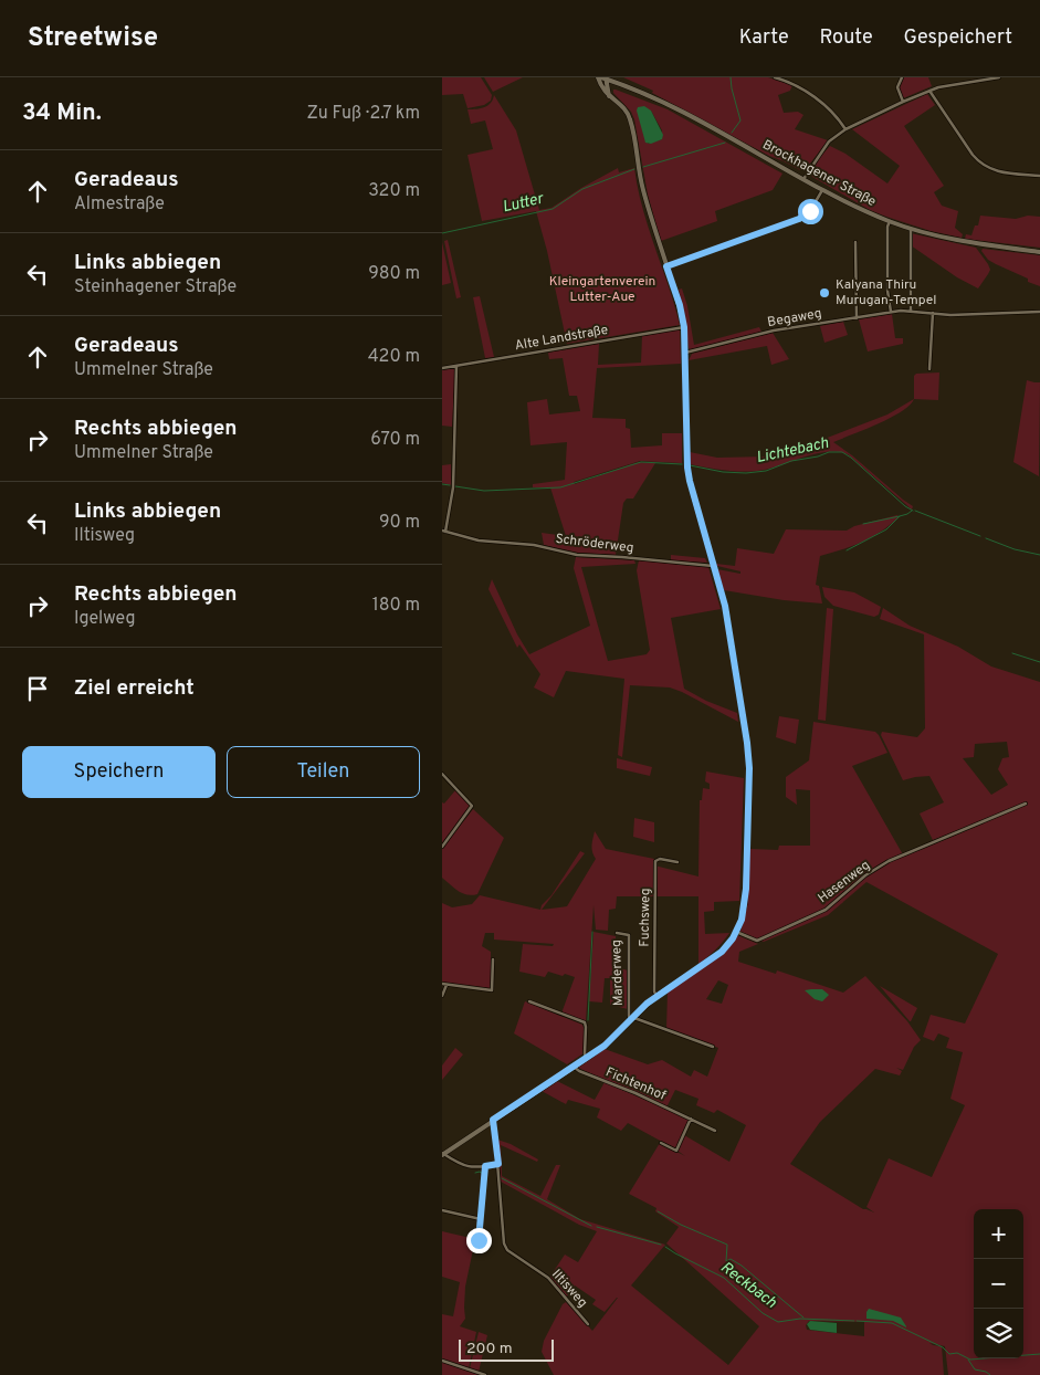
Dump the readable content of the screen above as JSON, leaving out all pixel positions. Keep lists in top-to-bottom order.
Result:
{
  "streets": {
    "main road": ["Brockhagener Straße"],
    "street": [
      "Begaweg",
      "Alte Landstraße",
      "Schröderweg",
      "Hasenweg",
      "Fuchsweg",
      "Marderweg",
      "Fichtenhof",
      "Iltisweg"
    ]
  },
  "water": ["Lutter", "Lichtebach", "Reckbach"],
  "parks": ["Kleingartenverein Lutter-Aue"],
  "places": ["Kalyana Thiru Murugan-Tempel"],
  "scale_bar": "200 m",
  "page": {
    "header": "Streetwise",
    "nav": ["Karte", "Route", "Gespeichert"],
    "heading": ["34 Min.", "Zu Fuß · 2.7 km"],
    "list": [
      ["Geradeaus", "Almestraße", "320 m"],
      ["Links abbiegen", "Steinhagener Straße", "980 m"],
      ["Geradeaus", "Ummelner Straße", "420 m"],
      ["Rechts abbiegen", "Ummelner Straße", "670 m"],
      ["Links abbiegen", "Iltisweg", "90 m"],
      ["Rechts abbiegen", "Igelweg", "180 m"],
      "Ziel erreicht"
    ],
    "buttons": ["Speichern", "Teilen"],
    "map_buttons": ["+", "−"],
    "scale": "200 m"
  }
}
